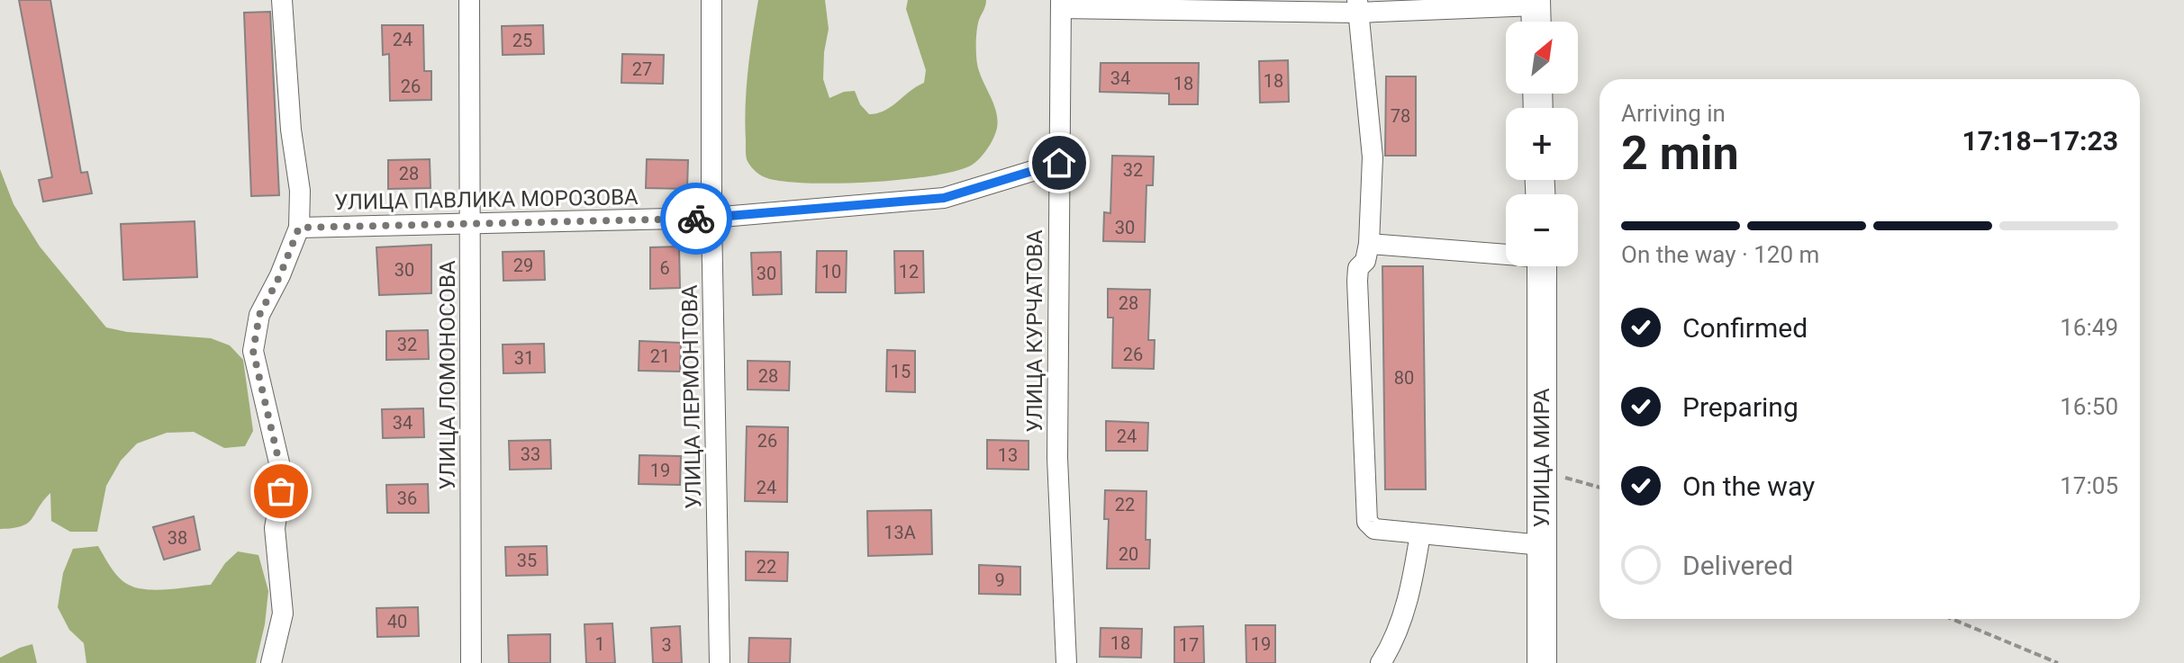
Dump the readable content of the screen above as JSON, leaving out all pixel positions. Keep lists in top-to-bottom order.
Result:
{
  "streets": {
    "main road": ["УЛИЦА МИРА"],
    "street": [
      "УЛИЦА ПАВЛИКА МОРОЗОВА",
      "УЛИЦА КУРЧАТОВА",
      "УЛИЦА ЛОМОНОСОВА",
      "УЛИЦА ЛЕРМОНТОВА"
    ]
  },
  "crossings": [
    ["УЛИЦА ПАВЛИКА МОРОЗОВА", "УЛИЦА КУРЧАТОВА"],
    ["УЛИЦА ПАВЛИКА МОРОЗОВА", "УЛИЦА ЛОМОНОСОВА"],
    ["УЛИЦА ПАВЛИКА МОРОЗОВА", "УЛИЦА ЛЕРМОНТОВА"]
  ],
  "house_numbers": [
    "24",
    "25",
    "27",
    "34",
    "18",
    "18",
    "26",
    "78",
    "32",
    "28",
    "30",
    "29",
    "6",
    "30",
    "10",
    "12",
    "30",
    "28",
    "32",
    "26",
    "21",
    "31",
    "15",
    "28",
    "80",
    "34",
    "24",
    "26",
    "33",
    "13",
    "19",
    "24",
    "36",
    "22",
    "13А",
    "38",
    "20",
    "35",
    "22",
    "9",
    "40",
    "18",
    "1",
    "19",
    "3",
    "17"
  ],
  "north": "top right",
  "page": {
    "map_buttons": ["+", "−"],
    "heading": ["2 min", "Arriving in", "17:18–17:23"],
    "bar": "On the way · 120 m",
    "list": [
      ["Confirmed", "16:49"],
      ["Preparing", "16:50"],
      ["On the way", "17:05"],
      "Delivered"
    ]
  }
}
